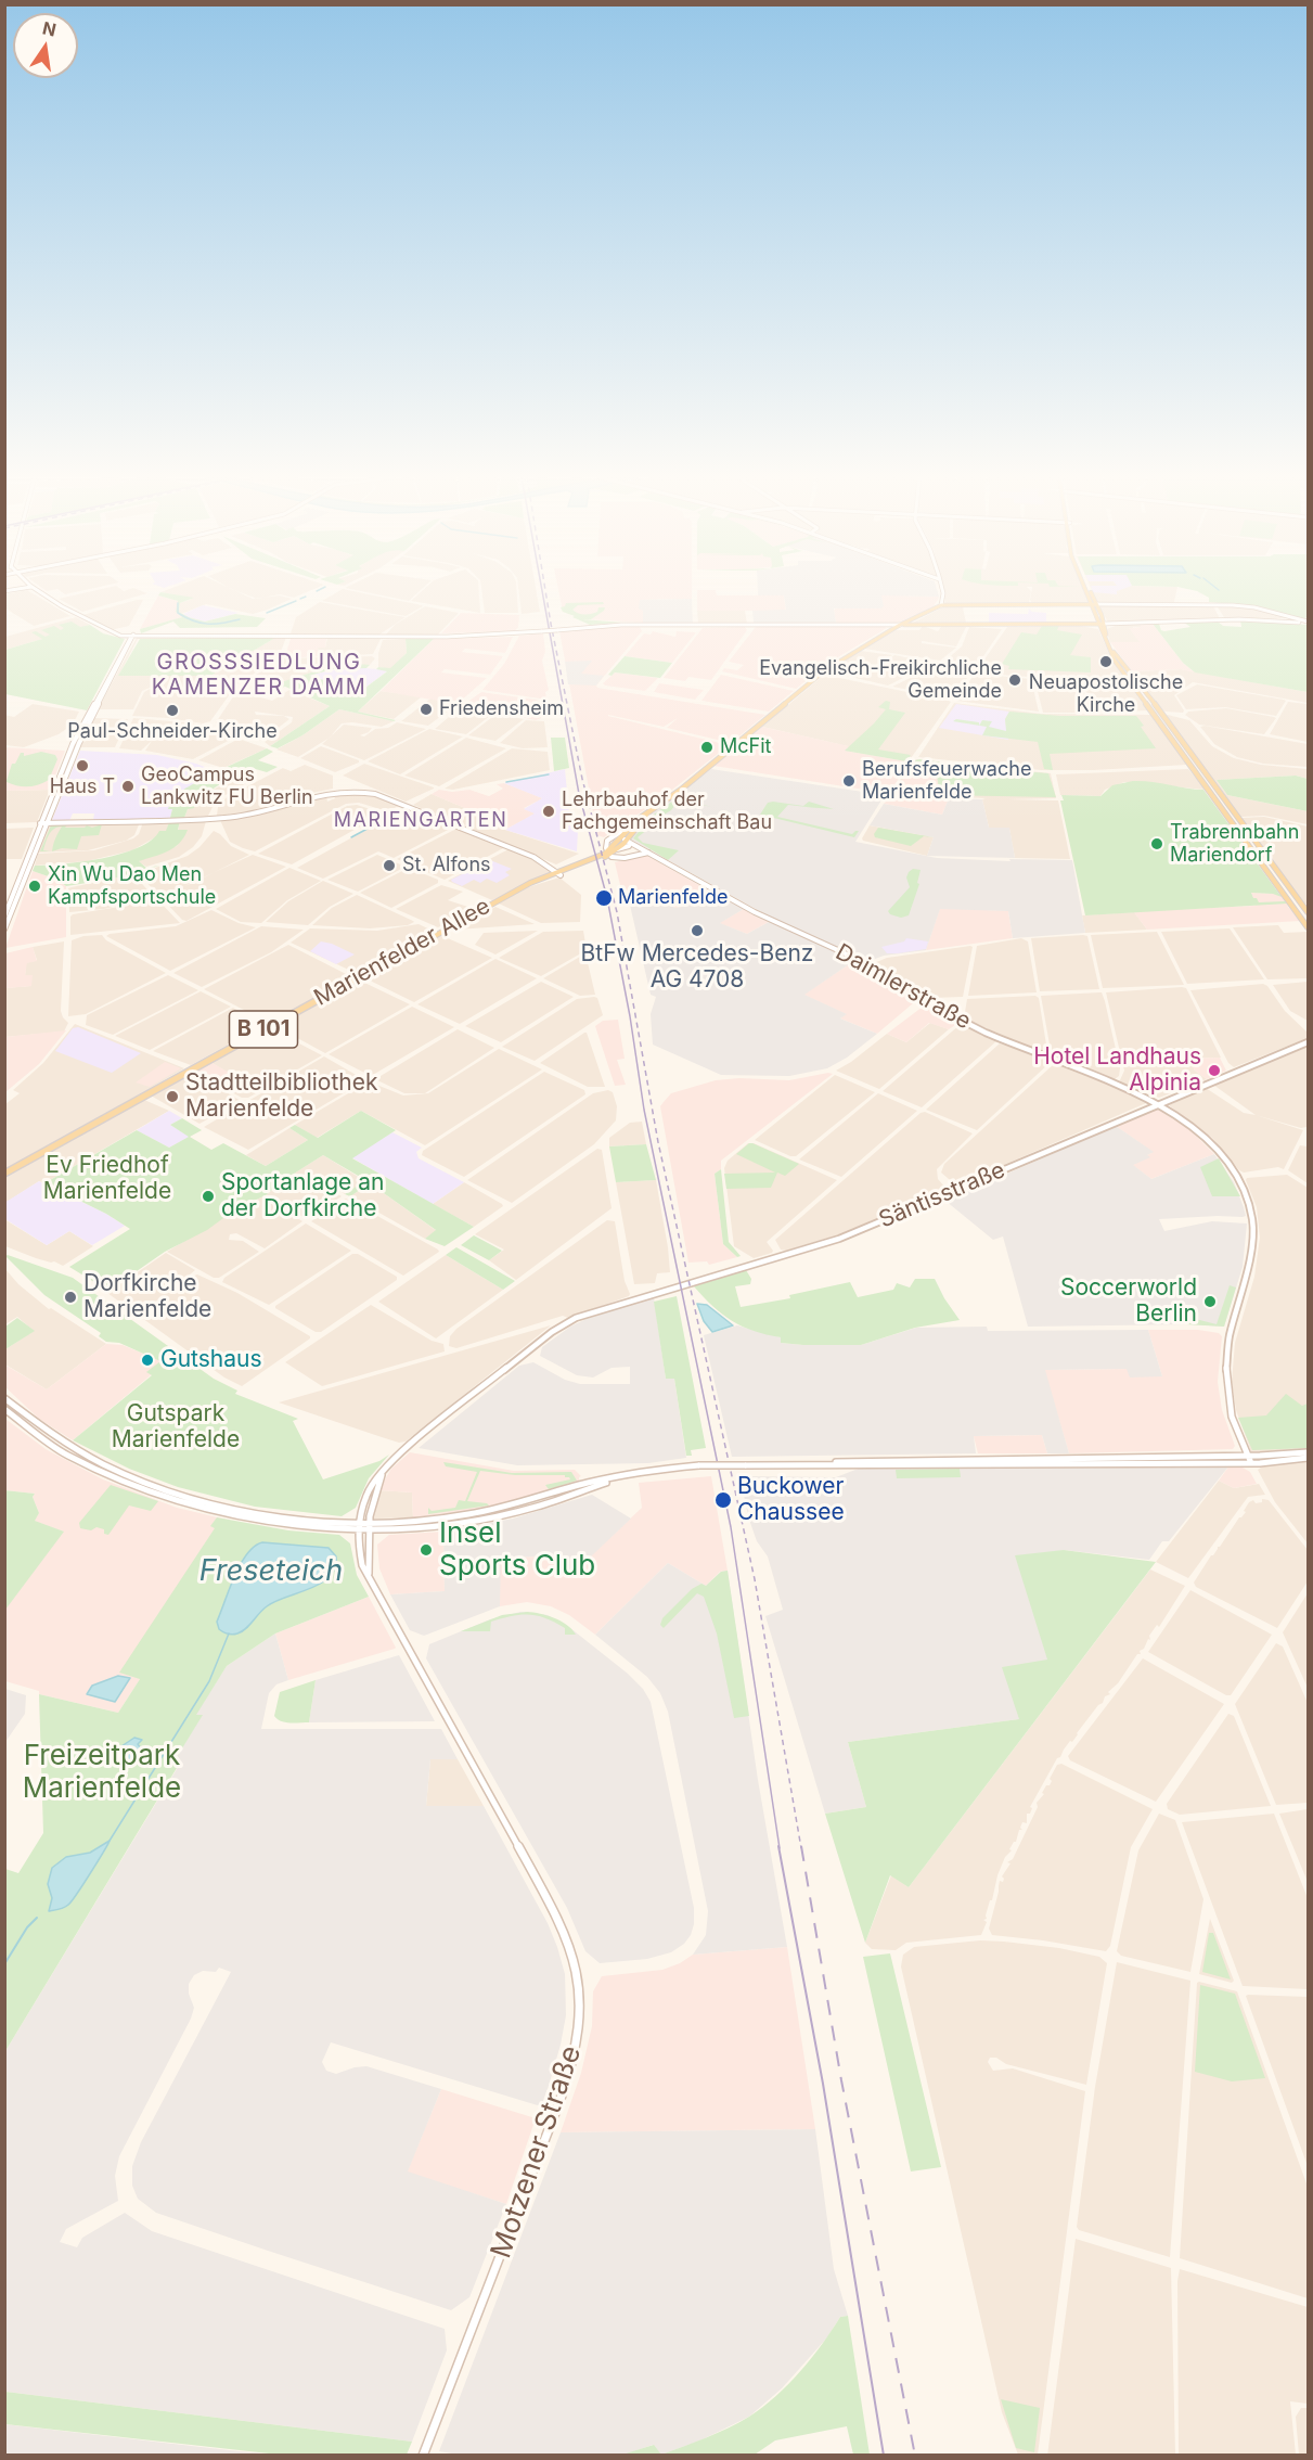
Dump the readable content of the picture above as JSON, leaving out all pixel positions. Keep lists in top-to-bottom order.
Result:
{
  "streets": {
    "main road": [
      "Marienfelder Allee",
      "Daimlerstraße",
      "B 101",
      "Säntisstraße",
      "Motzener Straße"
    ]
  },
  "crossings": [
    ["Marienfelder Allee", "B 101"],
    ["Daimlerstraße", "B 101"],
    ["Daimlerstraße", "Säntisstraße"],
    ["Säntisstraße", "Motzener Straße"]
  ],
  "districts": ["GROSSSIEDLUNG KAMENZER DAMM", "MARIENGARTEN"],
  "water": ["Freseteich"],
  "parks": ["Ev Friedhof Marienfelde", "Gutspark Marienfelde", "Freizeitpark Marienfelde"],
  "places": [
    "Neuapostolische Kirche",
    "Evangelisch-Freikirchliche Gemeinde",
    "Friedensheim",
    "Paul-Schneider-Kirche",
    "McFit",
    "Haus T",
    "Berufsfeuerwache Marienfelde",
    "GeoCampus Lankwitz FU Berlin",
    "Lehrbauhof der Fachgemeinschaft Bau",
    "Trabrennbahn Mariendorf",
    "St. Alfons",
    "Xin Wu Dao Men Kampfsportschule",
    "Marienfelde",
    "BtFw Mercedes-Benz AG 4708",
    "Hotel Landhaus Alpinia",
    "Stadtteilbibliothek Marienfelde",
    "Sportanlage an der Dorfkirche",
    "Dorfkirche Marienfelde",
    "Soccerworld Berlin",
    "Gutshaus",
    "Buckower Chaussee",
    "Insel Sports Club"
  ],
  "north": "top"
}
